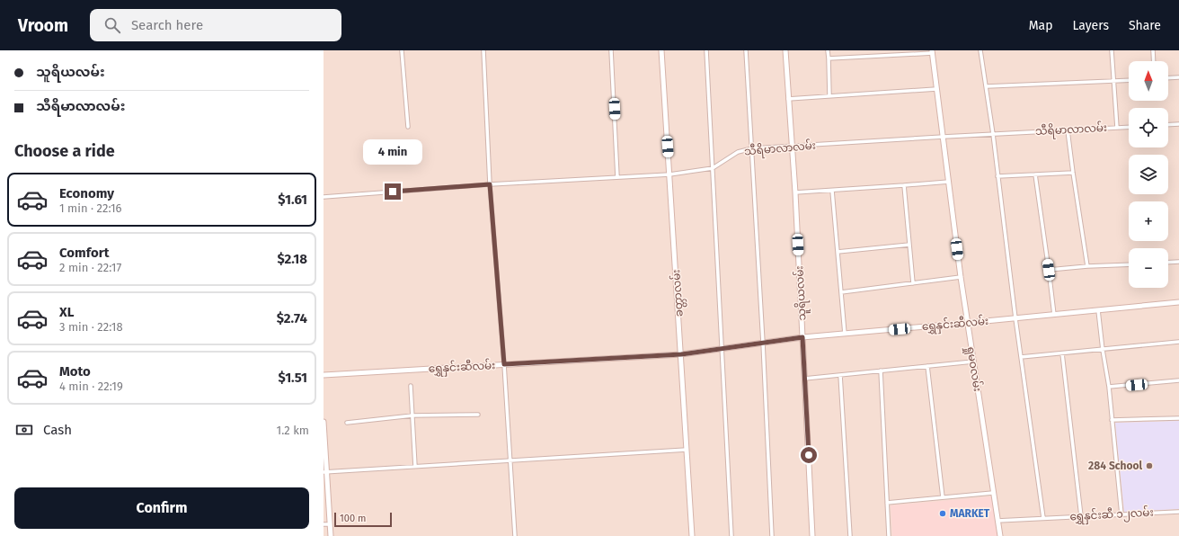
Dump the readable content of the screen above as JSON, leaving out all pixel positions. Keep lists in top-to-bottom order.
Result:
{
  "streets": {
    "street": [
      "သီရိမာလာလမ်း",
      "ခတ္တာလမ်း",
      "သူရိယလမ်း",
      "ရွှေနှင်းဆီလမ်း",
      "ရှုမဝလမ်း",
      "ရွှေနှင်းဆီ ၁၂လမ်း"
    ]
  },
  "crossings": [
    ["သီရိမာလာလမ်း", "ခတ္တာလမ်း"],
    ["သီရိမာလာလမ်း", "သူရိယလမ်း"],
    ["သီရိမာလာလမ်း", "ရှုမဝလမ်း"],
    ["ခတ္တာလမ်း", "ရွှေနှင်းဆီလမ်း"],
    ["သူရိယလမ်း", "ရွှေနှင်းဆီလမ်း"],
    ["ရွှေနှင်းဆီလမ်း", "ရှုမဝလမ်း"],
    ["ရှုမဝလမ်း", "ရွှေနှင်းဆီ ၁၂လမ်း"]
  ],
  "places": ["284 School", "MARKET"],
  "scale_bar": "100 m",
  "north": "top",
  "page": {
    "header": "Vroom",
    "search": "Search here",
    "nav": ["Map", "Layers", "Share"],
    "banner": ["သူရိယလမ်း", "သီရိမာလာလမ်း"],
    "map_buttons": ["+", "−"],
    "heading": "Choose a ride",
    "bubble": "4 min",
    "list": [
      {
        "name": "Economy",
        "note": "1 min · 22:16",
        "value": "$1.61"
      },
      {
        "name": "Comfort",
        "note": "2 min · 22:17",
        "value": "$2.18"
      },
      {
        "name": "XL",
        "note": "3 min · 22:18",
        "value": "$2.74"
      },
      {
        "name": "Moto",
        "note": "4 min · 22:19",
        "value": "$1.51"
      }
    ],
    "pay": ["Cash", "1.2 km"],
    "buttons": "Confirm",
    "scale": "100 m"
  }
}
